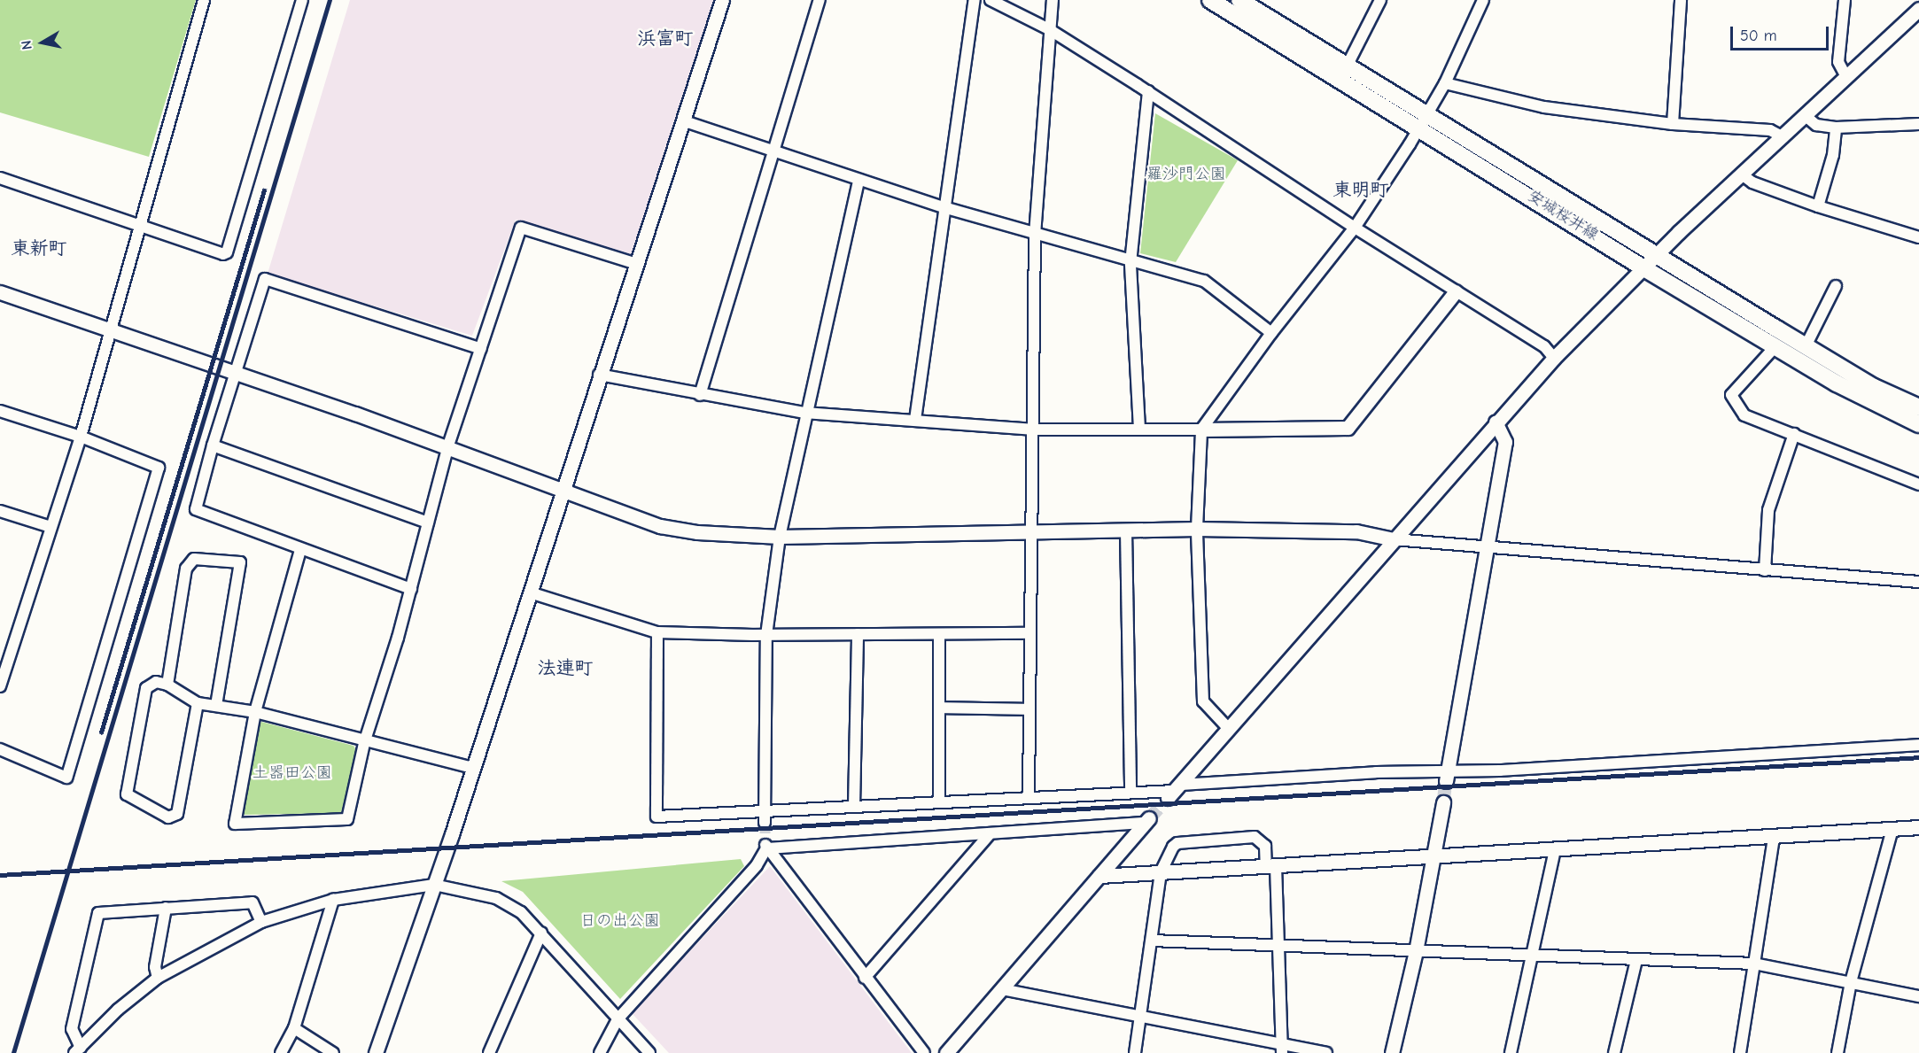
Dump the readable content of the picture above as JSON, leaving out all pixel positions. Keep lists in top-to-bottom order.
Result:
{
  "streets": {
    "main road": ["安城桜井線"]
  },
  "districts": [
    "浜富町",
    "東明町",
    "東新町",
    "法連町"
  ],
  "parks": ["羅沙門公園", "土器田公園", "日の出公園"],
  "scale_bar": "50 m",
  "north": "left"
}
